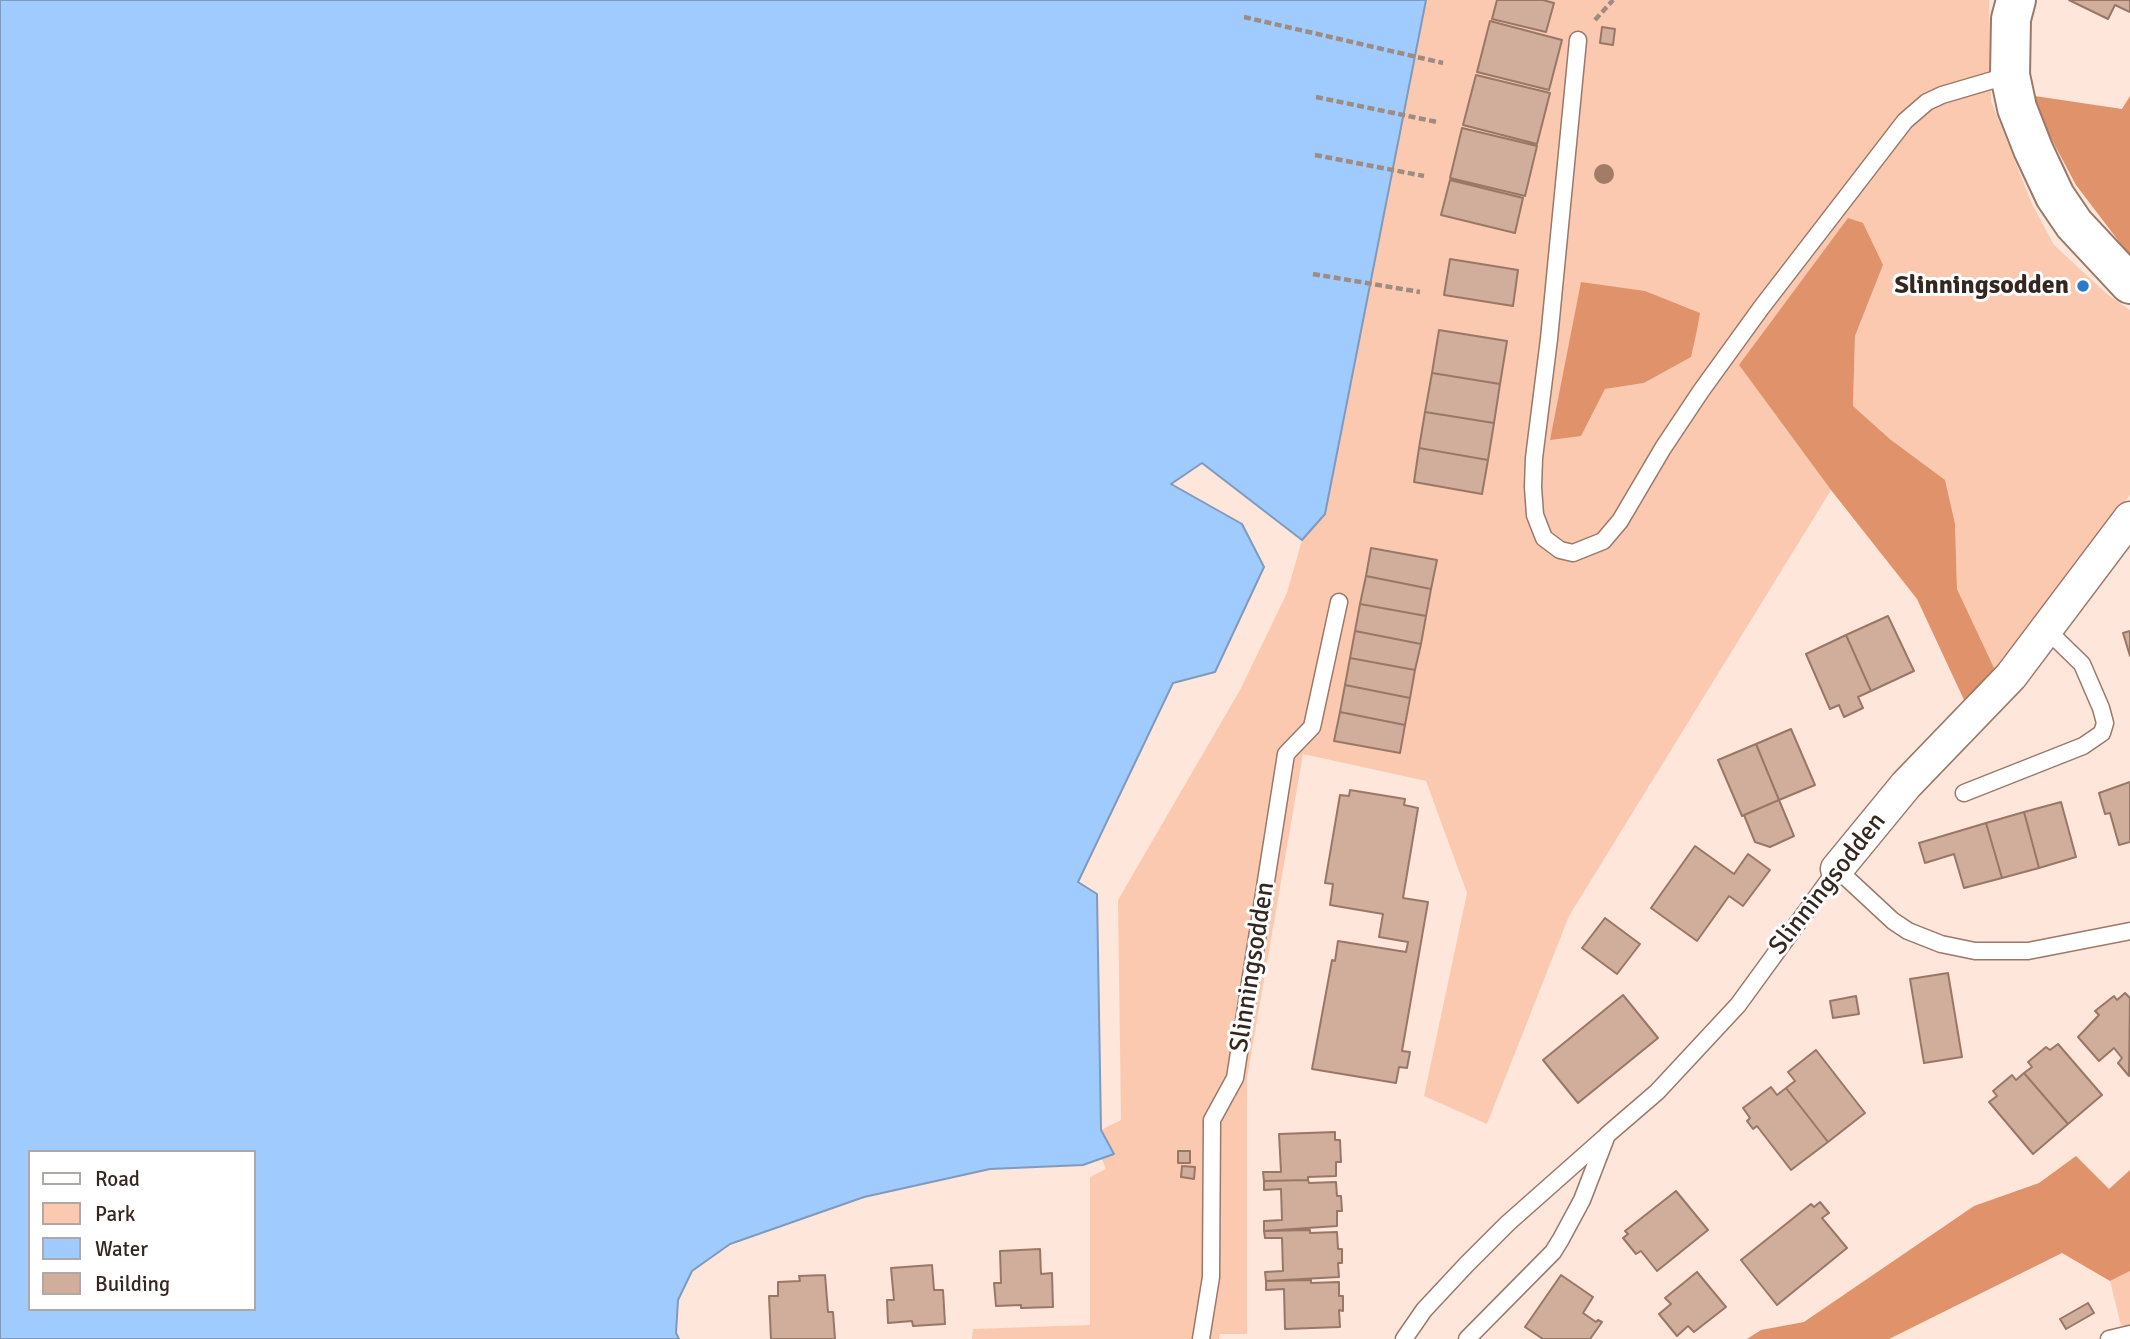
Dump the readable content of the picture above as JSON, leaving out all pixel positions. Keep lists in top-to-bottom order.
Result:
{
  "streets": {
    "street": ["Slinningsodden"]
  },
  "places": ["Slinningsodden"],
  "legend": [
    "Road",
    "Park",
    "Water",
    "Building"
  ]
}
